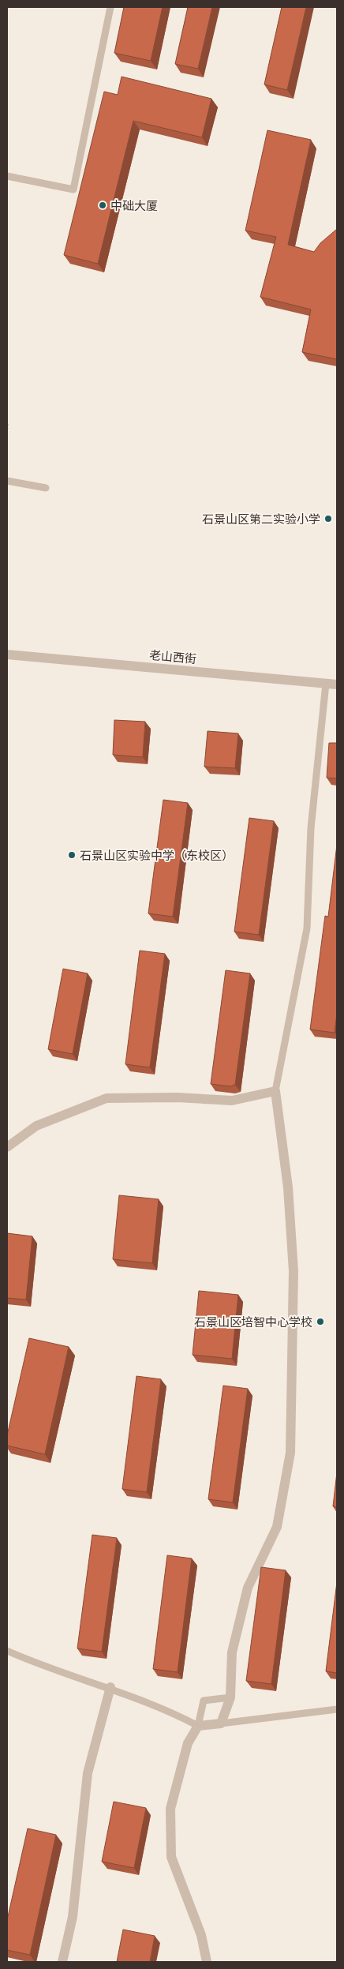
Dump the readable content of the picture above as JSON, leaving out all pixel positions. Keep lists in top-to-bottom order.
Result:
{
  "streets": {
    "street": ["老山西街"]
  },
  "places": [
    "中础大厦",
    "石景山区第二实验小学",
    "石景山区实验中学（东校区）",
    "石景山区培智中心学校"
  ]
}
